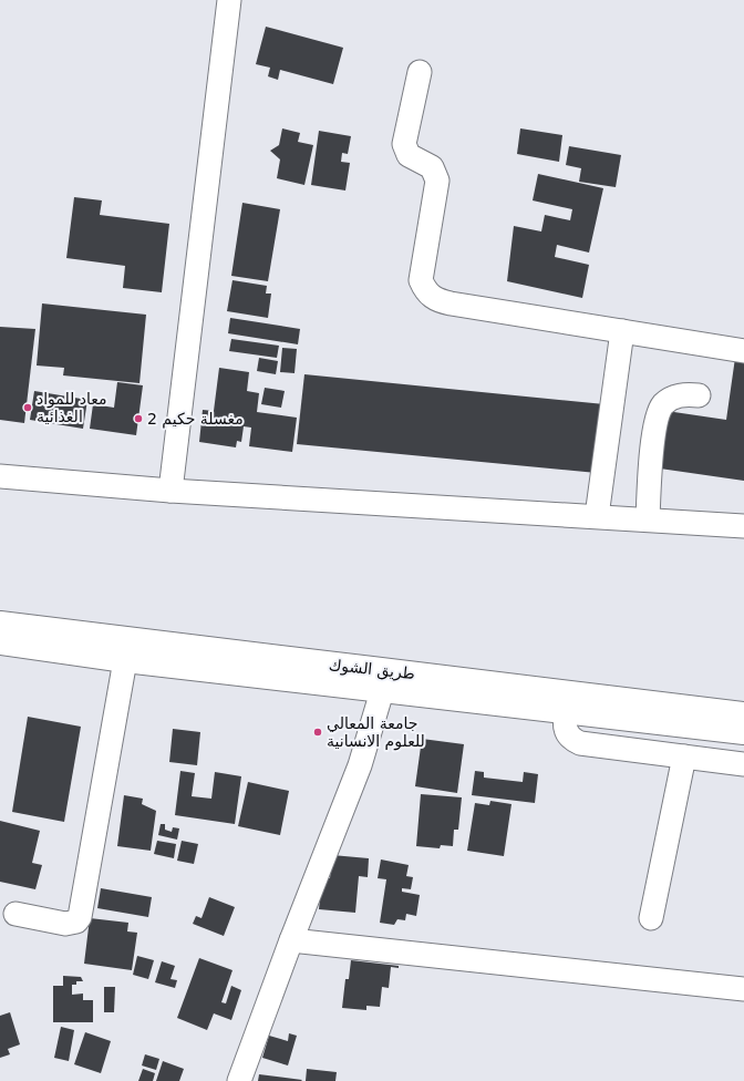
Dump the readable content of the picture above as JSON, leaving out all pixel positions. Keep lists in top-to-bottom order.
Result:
{
  "streets": {
    "main road": ["طريق الشوك"]
  },
  "places": ["معاد للمواد الغذائية", "مغسلة حكيم 2", "جامعة المعالي للعلوم الانسانية"]
}
